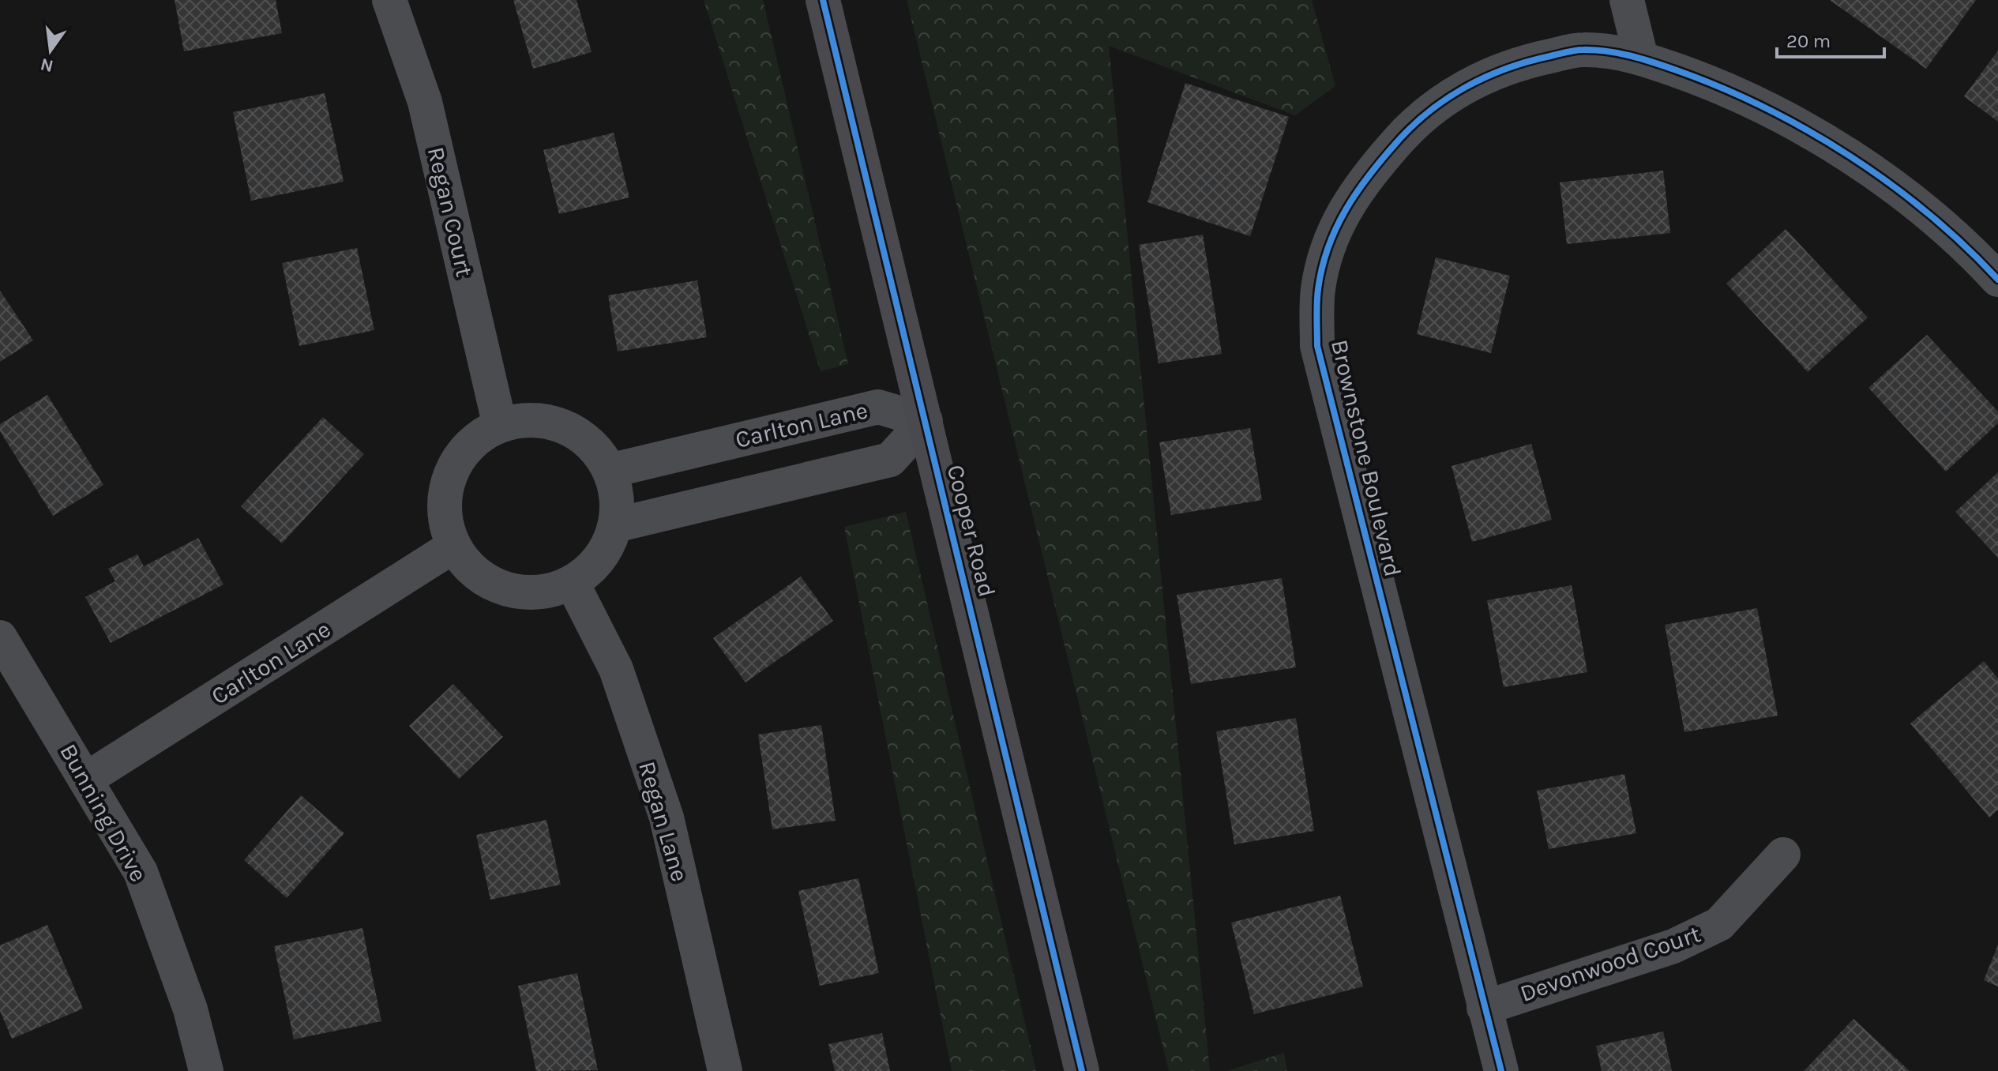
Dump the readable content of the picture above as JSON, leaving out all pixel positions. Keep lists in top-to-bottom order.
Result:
{
  "streets": {
    "street": [
      "Regan Court",
      "Carlton Lane",
      "Brownstone Boulevard",
      "Cooper Road",
      "Bunning Drive",
      "Regan Lane",
      "Devonwood Court"
    ]
  },
  "crossings": [
    ["Regan Court", "Carlton Lane"],
    ["Regan Court", "Regan Lane"],
    ["Carlton Lane", "Cooper Road"],
    ["Carlton Lane", "Bunning Drive"],
    ["Carlton Lane", "Regan Lane"],
    ["Brownstone Boulevard", "Devonwood Court"]
  ],
  "scale_bar": "20 m",
  "north": "bottom"
}
